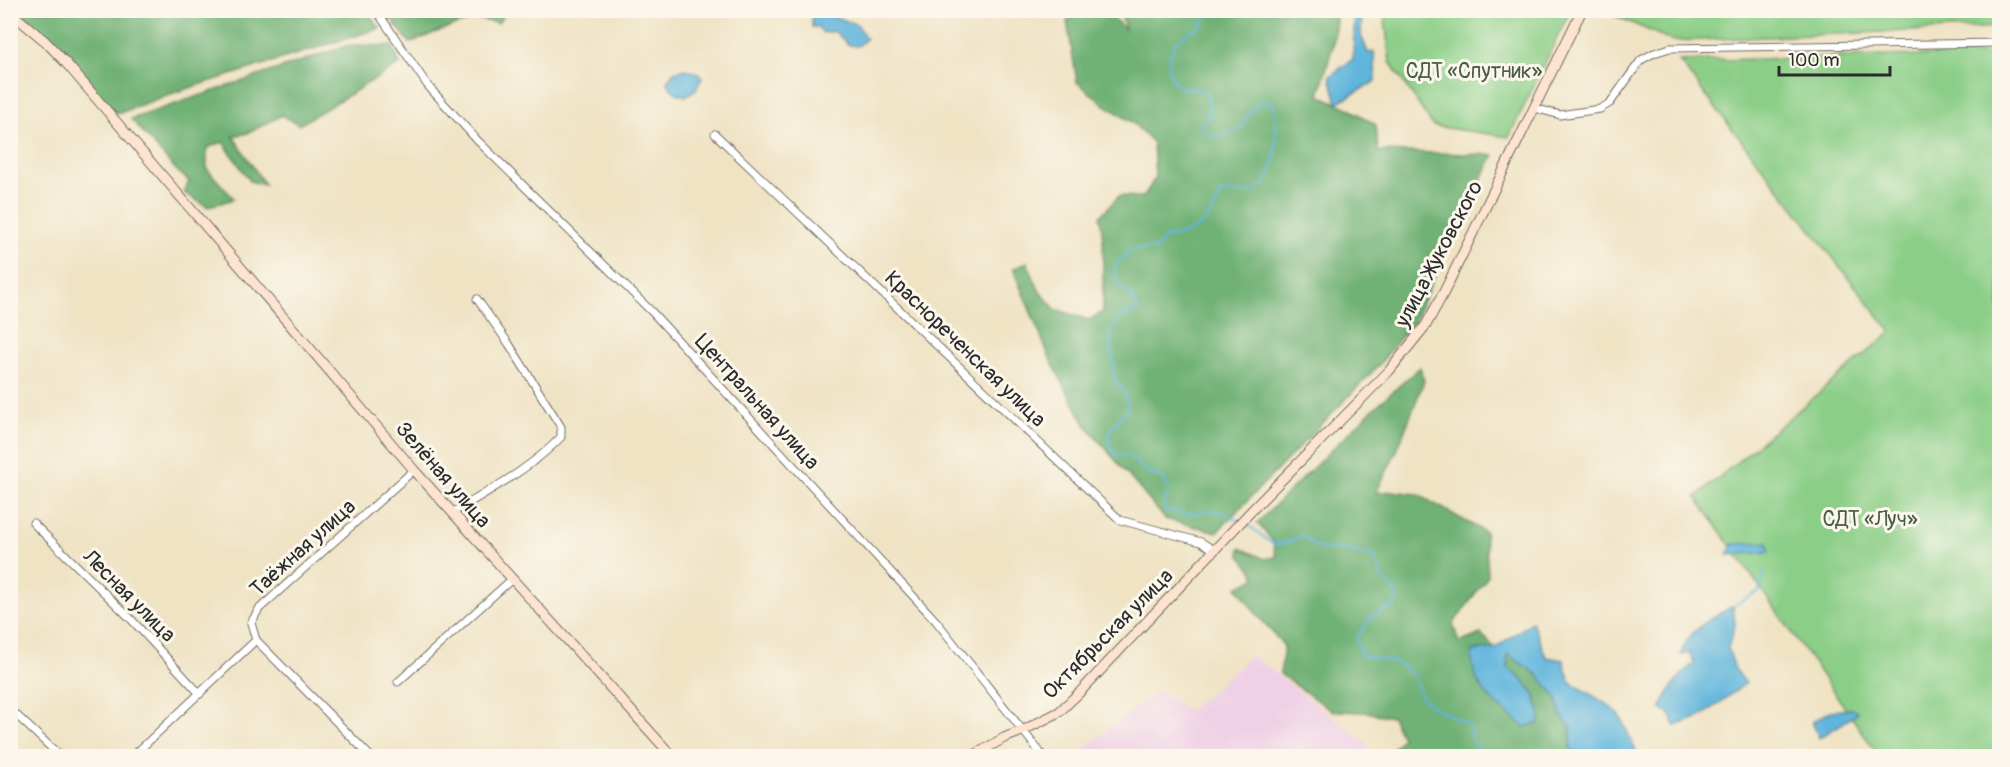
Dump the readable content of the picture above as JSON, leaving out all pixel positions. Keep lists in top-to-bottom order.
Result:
{
  "streets": {
    "main road": ["улица Жуковского", "Зелёная улица", "Октябрьская улица"],
    "street": [
      "Краснореченская улица",
      "Центральная улица",
      "Таёжная улица",
      "Лесная улица"
    ]
  },
  "crossings": [
    ["улица Жуковского", "Октябрьская улица"],
    ["Краснореченская улица", "Октябрьская улица"],
    ["Центральная улица", "Октябрьская улица"],
    ["Зелёная улица", "Таёжная улица"]
  ],
  "parks": ["СДТ «Спутник»", "СДТ «Луч»"],
  "scale_bar": "100 m"
}
